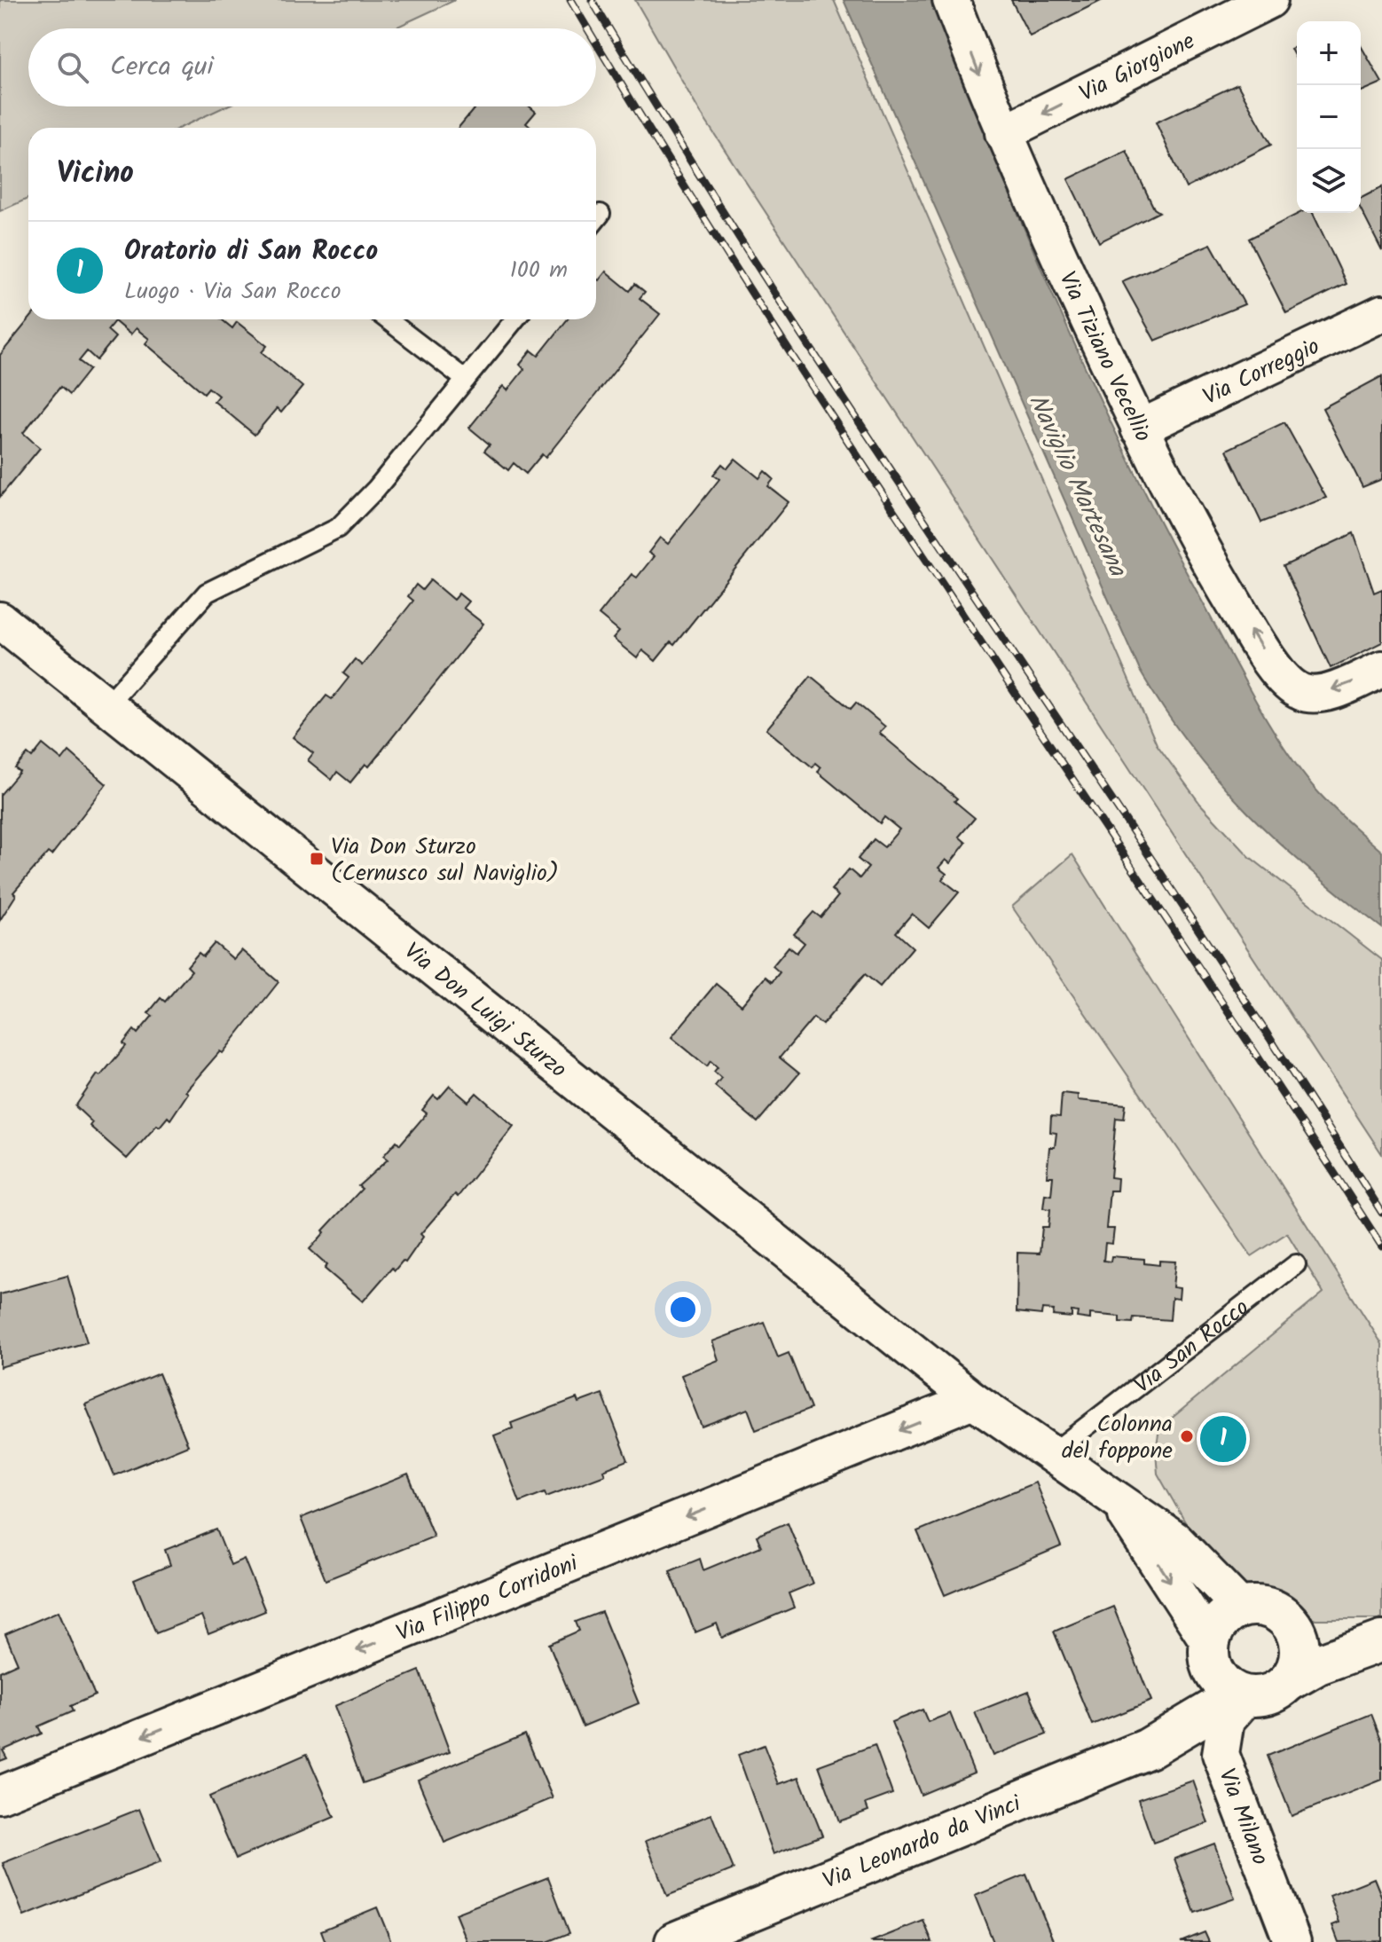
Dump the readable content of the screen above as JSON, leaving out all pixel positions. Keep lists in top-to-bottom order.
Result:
{
  "streets": {
    "street": [
      "Via Giorgione",
      "Via Tiziano Vecellio",
      "Via Correggio",
      "Via Don Luigi Sturzo",
      "Via Filippo Corridoni",
      "Via Milano",
      "Via Leonardo da Vinci"
    ],
    "lane": ["Via San Rocco"]
  },
  "crossings": [
    ["Via Giorgione", "Via Tiziano Vecellio"],
    ["Via Tiziano Vecellio", "Via Correggio"],
    ["Via Don Luigi Sturzo", "Via Filippo Corridoni"],
    ["Via Milano", "Via Leonardo da Vinci"]
  ],
  "one_way": ["Via Giorgione", "Via Filippo Corridoni"],
  "water": ["Naviglio Martesana"],
  "places": {
    "transit": ["Via Don Sturzo (Cernusco sul Naviglio)"],
    "other": ["Colonna del foppone"]
  },
  "page": {
    "map_buttons": ["+", "−"],
    "search": "Cerca qui",
    "heading": "Vicino",
    "list": [
      {
        "mark": "1",
        "name": "Oratorio di San Rocco",
        "note": "Luogo · Via San Rocco",
        "value": "100 m"
      }
    ],
    "pins": "1"
  }
}
